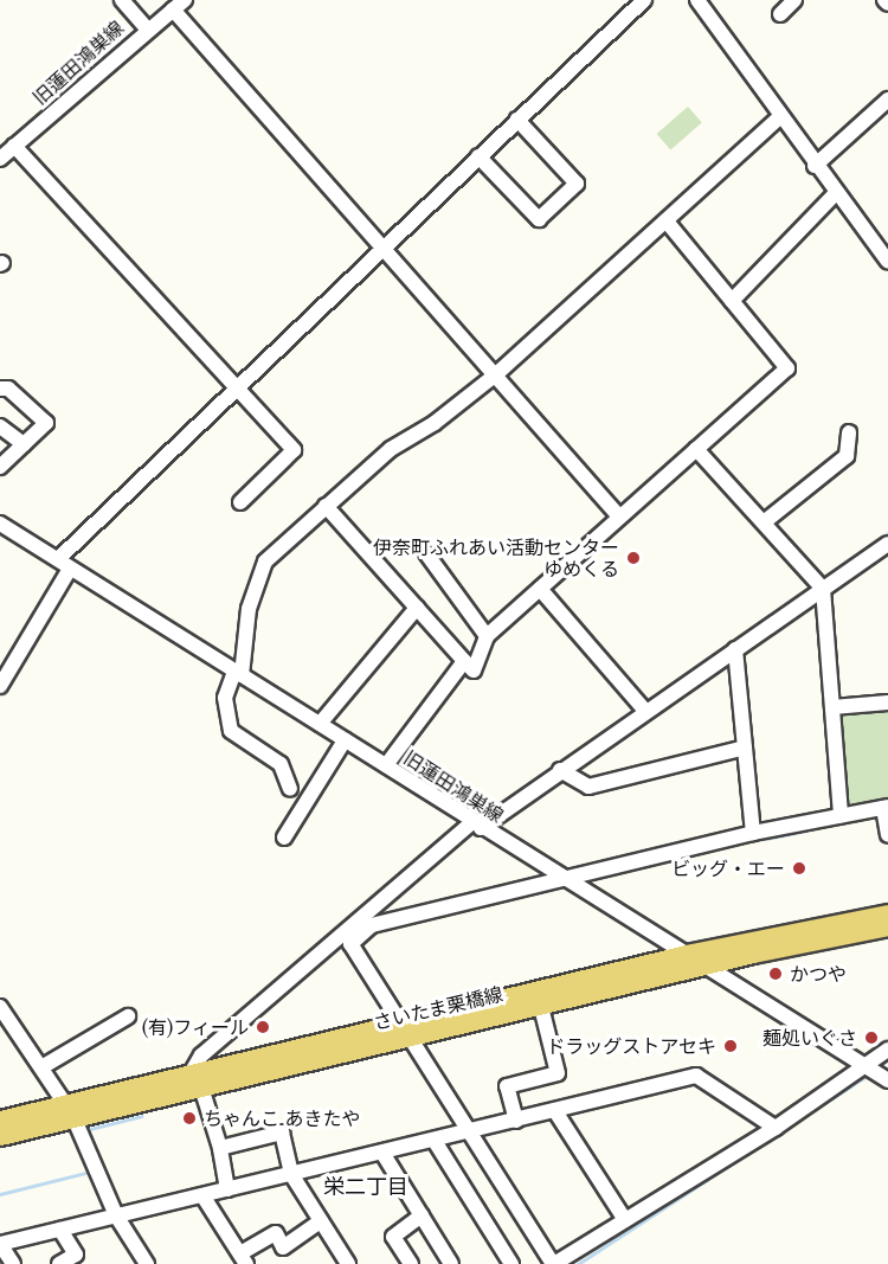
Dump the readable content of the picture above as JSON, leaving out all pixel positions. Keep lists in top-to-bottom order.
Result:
{
  "streets": {
    "main road": ["さいたま栗橋線"],
    "street": ["旧蓮田鴻巣線"]
  },
  "crossings": [
    ["旧蓮田鴻巣線", "さいたま栗橋線"]
  ],
  "districts": ["栄二丁目"],
  "places": [
    "伊奈町ふれあい活動センター ゆめくる",
    "ビッグ・エー",
    "かつや",
    "(有)フィール",
    "麺処いぐさ",
    "ドラッグストアセキ",
    "ちゃんこ あきたや"
  ]
}
